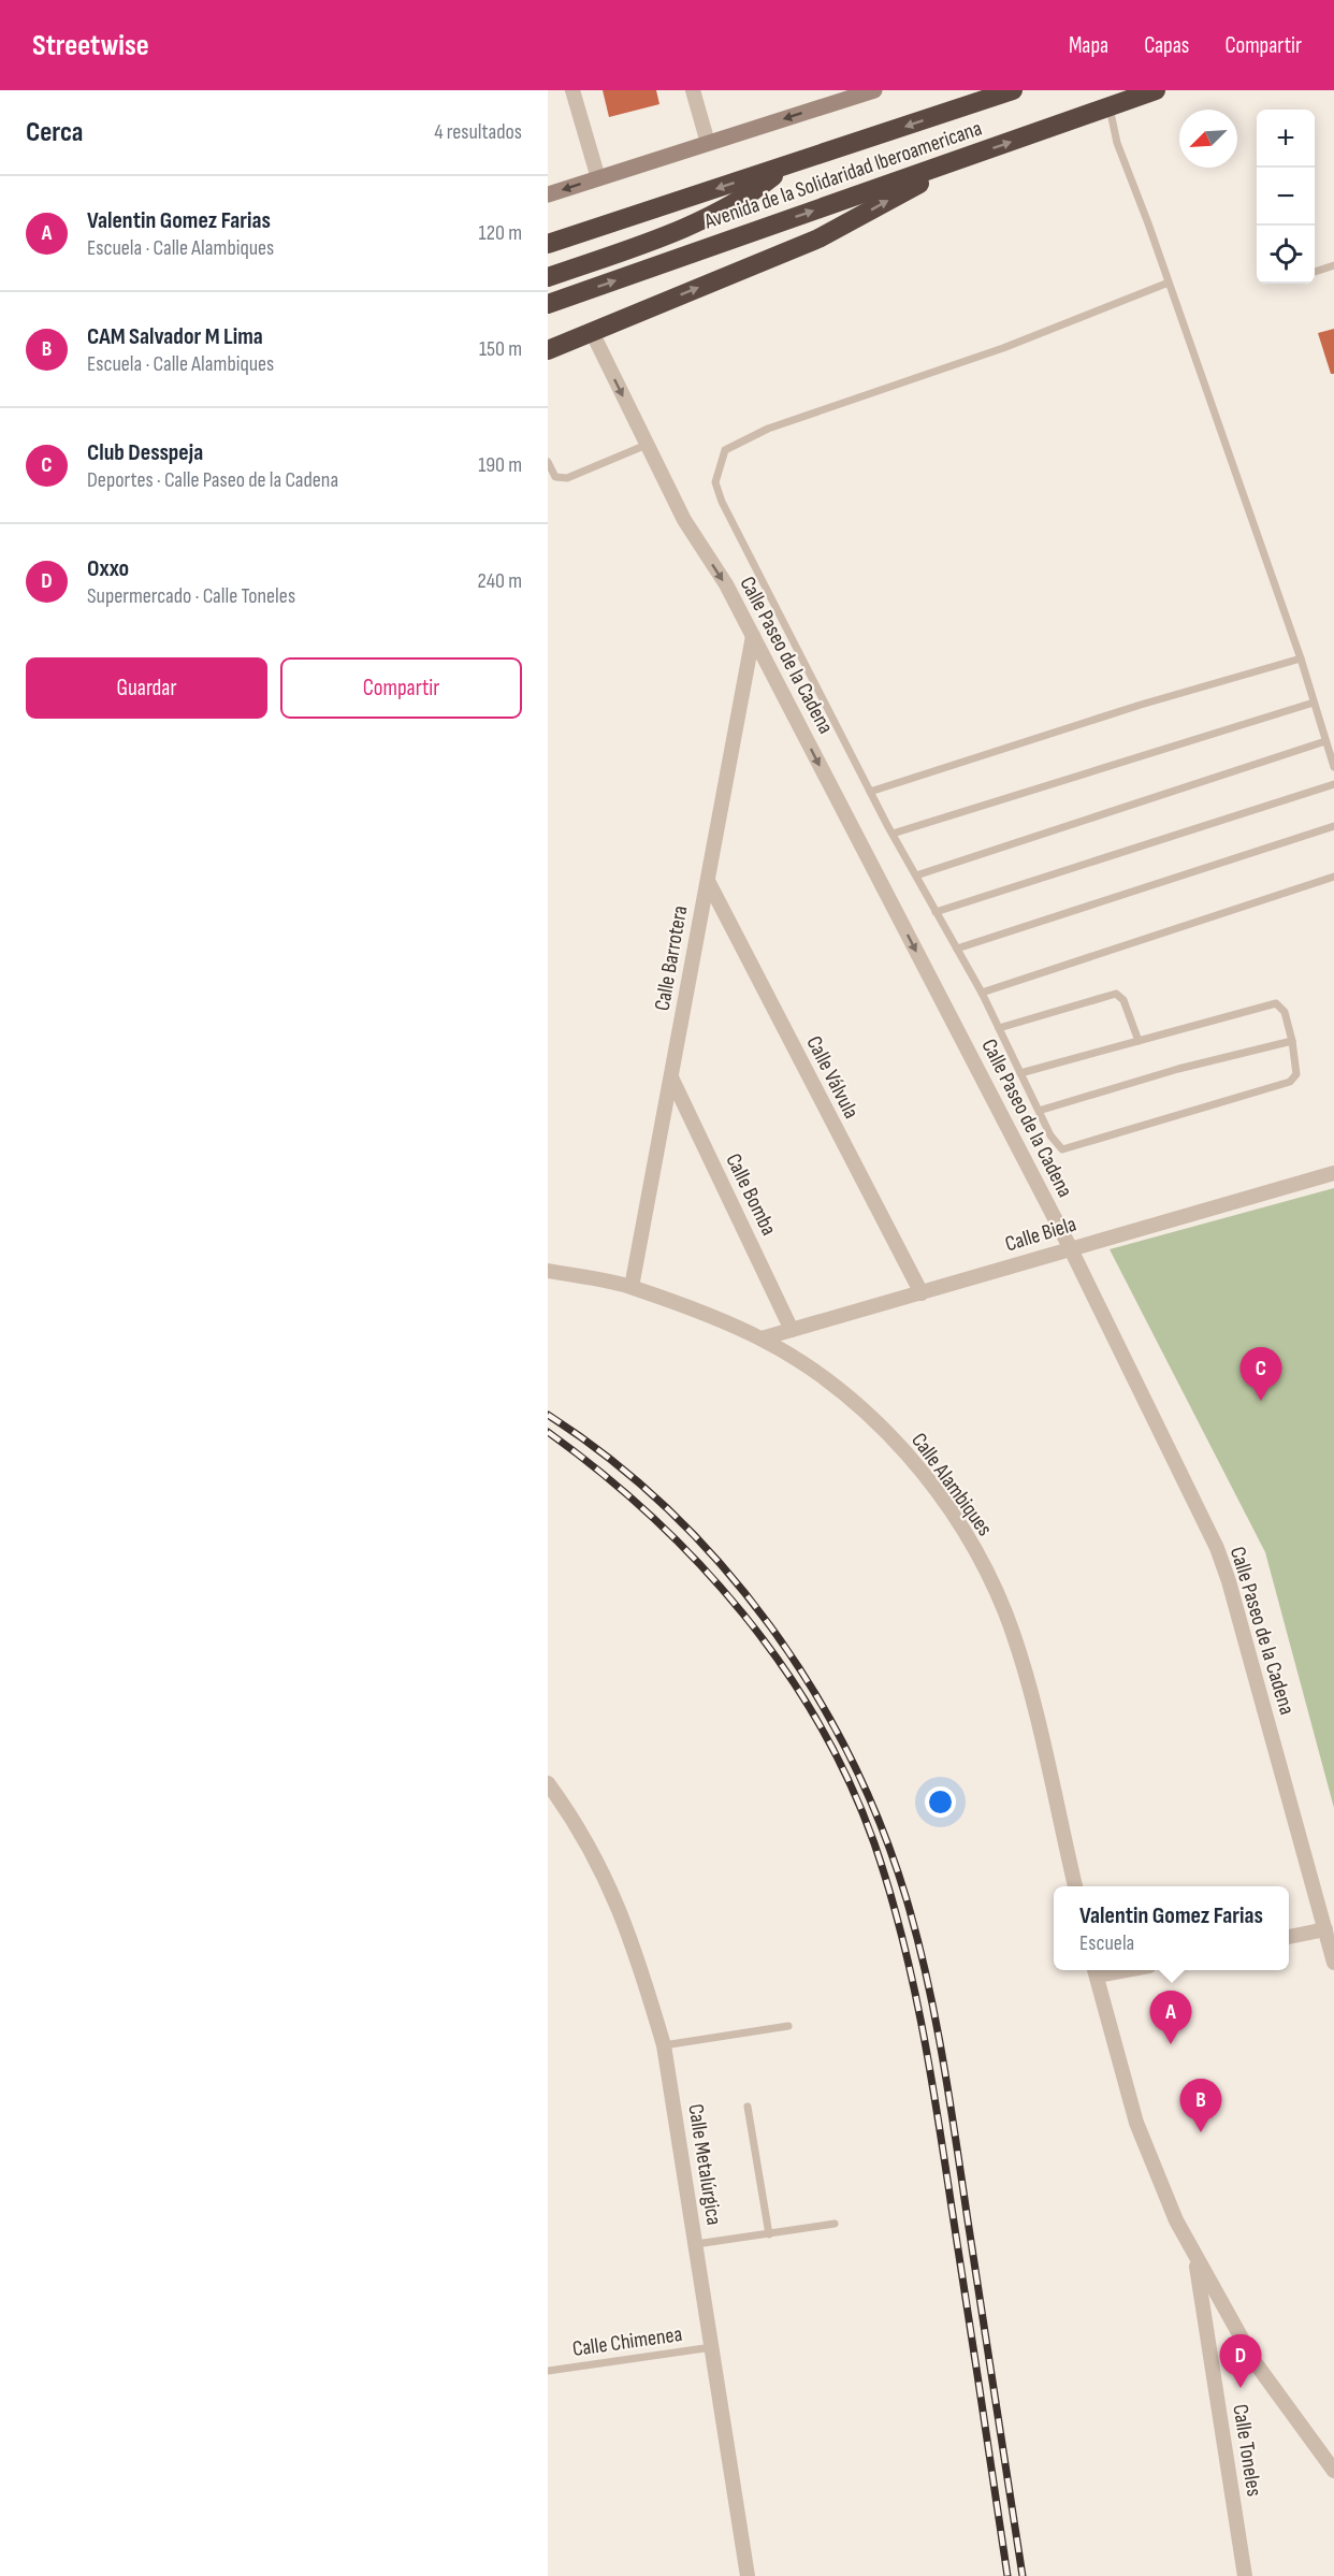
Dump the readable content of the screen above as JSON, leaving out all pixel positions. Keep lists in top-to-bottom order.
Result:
{
  "streets": {
    "highway": ["Avenida de la Solidaridad Iberoamericana"],
    "street": [
      "Calle Paseo de la Cadena",
      "Calle Barrotera",
      "Calle Válvula",
      "Calle Bomba",
      "Calle Biela",
      "Calle Alambiques",
      "Calle Metalúrgica",
      "Calle Toneles"
    ],
    "lane": ["Calle Chimenea"]
  },
  "crossings": [
    ["Calle Paseo de la Cadena", "Calle Barrotera"],
    ["Calle Paseo de la Cadena", "Calle Biela"],
    ["Calle Barrotera", "Calle Válvula"],
    ["Calle Barrotera", "Calle Bomba"],
    ["Calle Barrotera", "Calle Alambiques"],
    ["Calle Válvula", "Calle Biela"],
    ["Calle Bomba", "Calle Biela"],
    ["Calle Biela", "Calle Alambiques"],
    ["Calle Metalúrgica", "Calle Chimenea"]
  ],
  "one_way": ["Calle Paseo de la Cadena"],
  "north": "bottom left",
  "page": {
    "header": "Streetwise",
    "nav": ["Mapa", "Capas", "Compartir"],
    "heading": ["Cerca", "4 resultados"],
    "map_buttons": ["+", "−"],
    "list": [
      {
        "mark": "A",
        "name": "Valentin Gomez Farias",
        "note": "Escuela · Calle Alambiques",
        "value": "120 m"
      },
      {
        "mark": "B",
        "name": "CAM Salvador M Lima",
        "note": "Escuela · Calle Alambiques",
        "value": "150 m"
      },
      {
        "mark": "C",
        "name": "Club Desspeja",
        "note": "Deportes · Calle Paseo de la Cadena",
        "value": "190 m"
      },
      {
        "mark": "D",
        "name": "Oxxo",
        "note": "Supermercado · Calle Toneles",
        "value": "240 m"
      }
    ],
    "buttons": ["Guardar", "Compartir"],
    "pins": [
      "C",
      "A",
      "B",
      "D"
    ],
    "popup": ["Valentin Gomez Farias", "Escuela"]
  }
}
